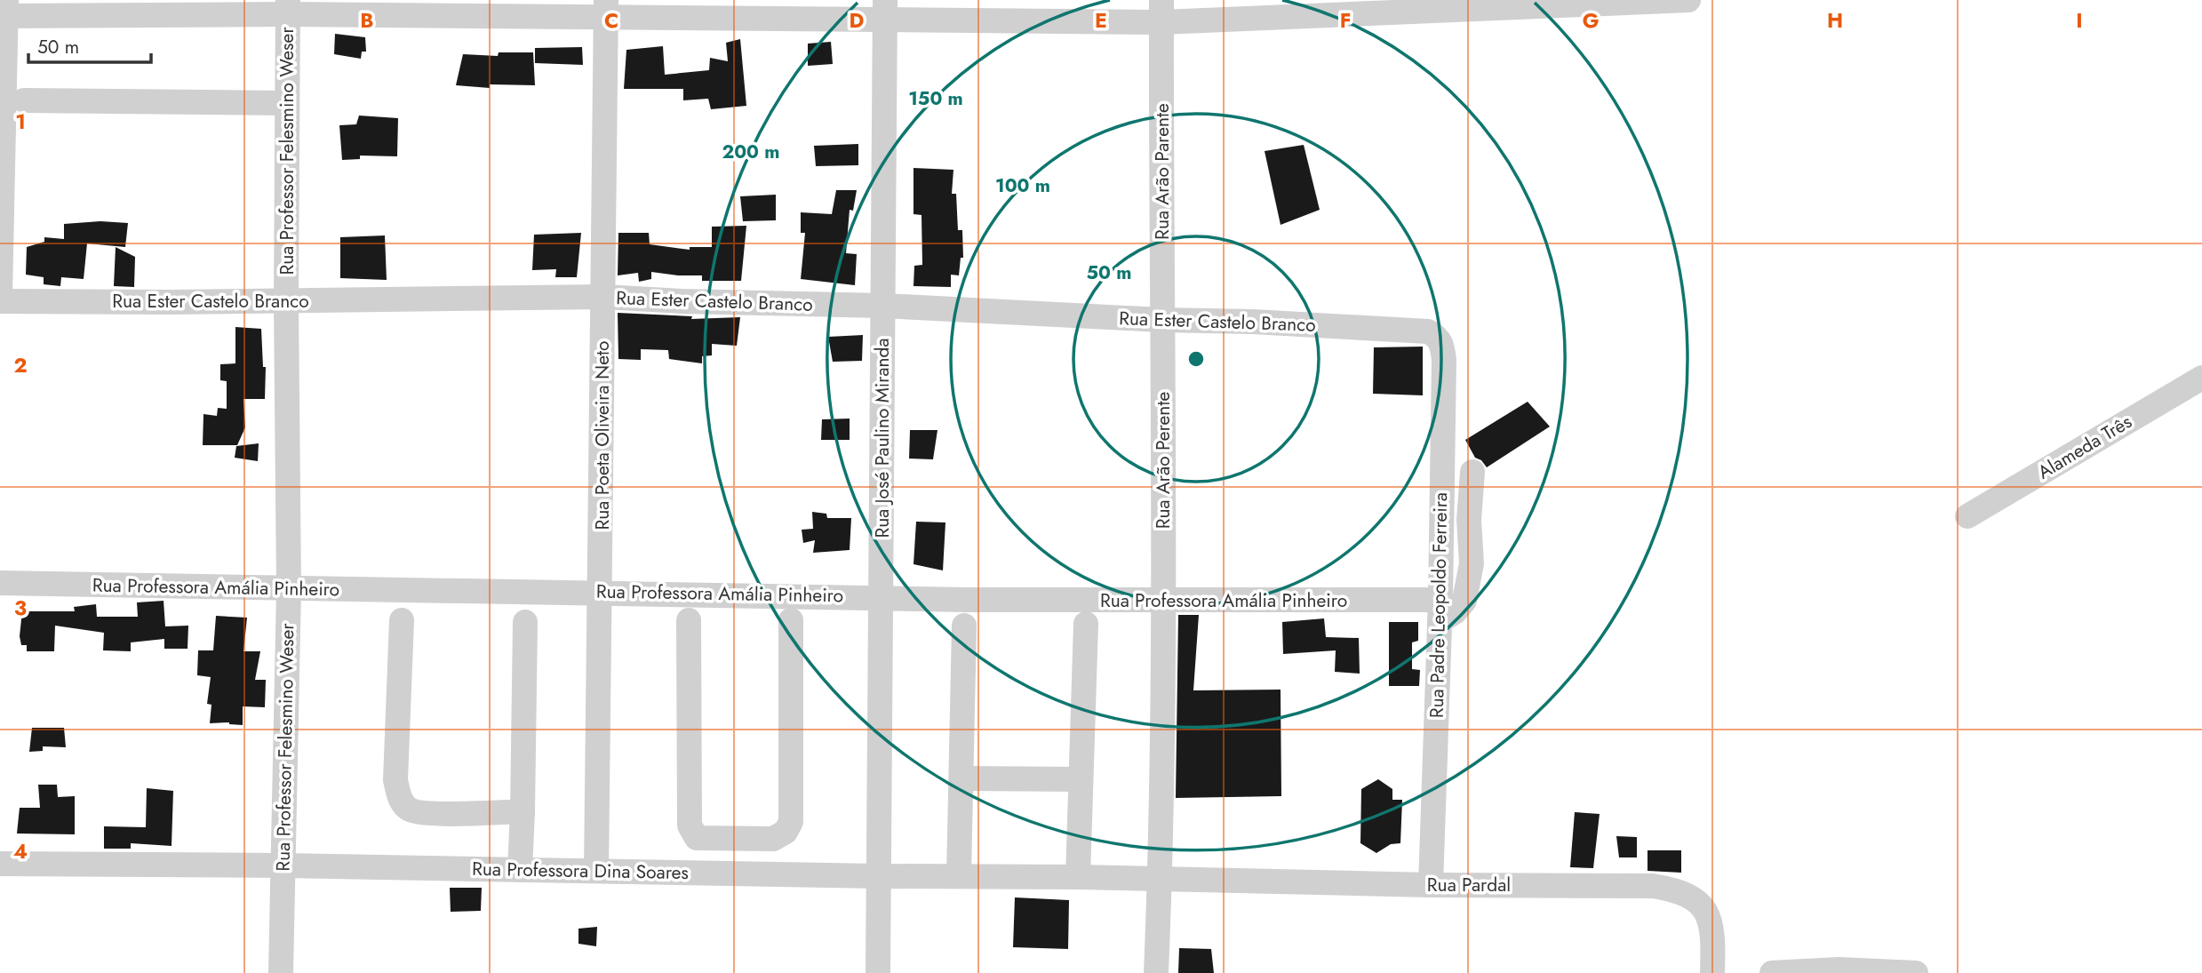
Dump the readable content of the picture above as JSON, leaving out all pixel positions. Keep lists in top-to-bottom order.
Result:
{
  "streets": {
    "street": [
      "Rua Professor Felesmino Weser",
      "Rua Arão Parente",
      "Rua Ester Castelo Branco",
      "Rua Poeta Oliveira Neto",
      "Rua José Paulino Miranda",
      "Alameda Três",
      "Rua Arão Perente",
      "Rua Professora Amália Pinheiro",
      "Rua Padre Leopoldo Ferreira",
      "Rua Professora Dina Soares",
      "Rua Pardal"
    ]
  },
  "crossings": [
    ["Rua Professor Felesmino Weser", "Rua Ester Castelo Branco"],
    ["Rua Professor Felesmino Weser", "Rua Professora Amália Pinheiro"],
    ["Rua Professor Felesmino Weser", "Rua Professora Dina Soares"],
    ["Rua Arão Parente", "Rua Ester Castelo Branco"],
    ["Rua Arão Parente", "Rua Arão Perente"],
    ["Rua Ester Castelo Branco", "Rua Poeta Oliveira Neto"],
    ["Rua Ester Castelo Branco", "Rua José Paulino Miranda"],
    ["Rua Ester Castelo Branco", "Rua Arão Perente"],
    ["Rua Ester Castelo Branco", "Rua Padre Leopoldo Ferreira"],
    ["Rua Poeta Oliveira Neto", "Rua Professora Amália Pinheiro"],
    ["Rua Poeta Oliveira Neto", "Rua Professora Dina Soares"],
    ["Rua José Paulino Miranda", "Rua Professora Amália Pinheiro"],
    ["Rua José Paulino Miranda", "Rua Professora Dina Soares"],
    ["Rua Arão Perente", "Rua Professora Amália Pinheiro"],
    ["Rua Professora Amália Pinheiro", "Rua Padre Leopoldo Ferreira"],
    ["Rua Padre Leopoldo Ferreira", "Rua Pardal"],
    ["Rua Professora Dina Soares", "Rua Pardal"]
  ],
  "scale_bar": "50 m",
  "grid": {
    "columns": [
      "B",
      "C",
      "D",
      "E",
      "F",
      "G",
      "H",
      "I"
    ],
    "rows": [
      "1",
      "2",
      "3",
      "4"
    ]
  },
  "rings": [
    "150 m",
    "200 m",
    "100 m",
    "50 m"
  ]
}
